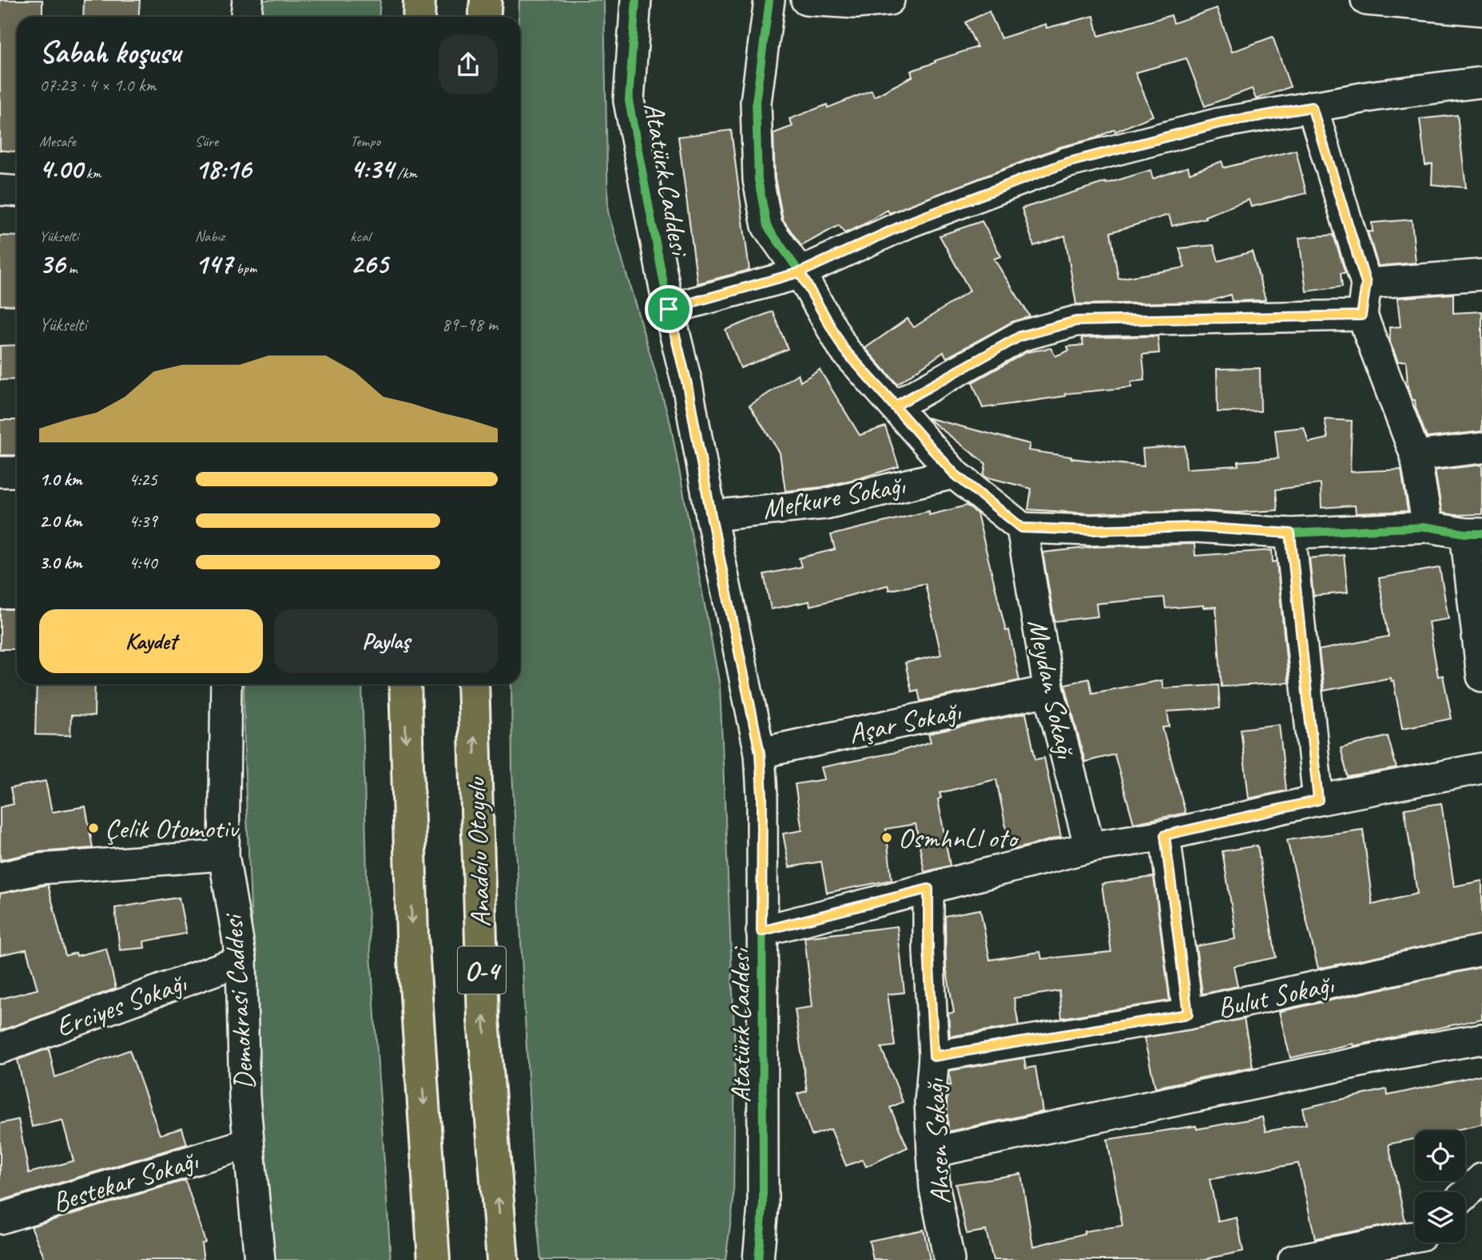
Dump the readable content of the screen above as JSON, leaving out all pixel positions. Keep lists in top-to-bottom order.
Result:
{
  "streets": {
    "highway": ["Anadolu Otoyolu", "O-4"],
    "street": [
      "Atatürk Caddesi",
      "Mefkure Sokağı",
      "Meydan Sokağı",
      "Aşar Sokağı",
      "Bulut Sokağı",
      "Demokrasi Caddesi",
      "Erciyes Sokağı",
      "Ahsen Sokağı",
      "Bestekar Sokağı"
    ]
  },
  "crossings": [
    ["Atatürk Caddesi", "Mefkure Sokağı"],
    ["Atatürk Caddesi", "Aşar Sokağı"],
    ["Meydan Sokağı", "Aşar Sokağı"],
    ["Bulut Sokağı", "Ahsen Sokağı"],
    ["Demokrasi Caddesi", "Erciyes Sokağı"],
    ["Demokrasi Caddesi", "Bestekar Sokağı"]
  ],
  "places": ["Çelik Otomotiv", "OsmhnLl oto"],
  "page": {
    "heading": ["Sabah koşusu", "07:23 · 4 × 1.0 km"],
    "stats": [
      ["Mesafe", "4.00 km"],
      ["Süre", "18:16"],
      ["Tempo", "4:34 /km"],
      ["Yükselti", "36 m"],
      ["Nabız", "147 bpm"],
      ["kcal", "265"]
    ],
    "chart": ["Yükselti", "89–98 m"],
    "list": [
      {
        "name": "1.0 km",
        "note": "4:25"
      },
      {
        "name": "2.0 km",
        "note": "4:39"
      },
      {
        "name": "3.0 km",
        "note": "4:40"
      }
    ],
    "buttons": ["Kaydet", "Paylaş"]
  }
}
